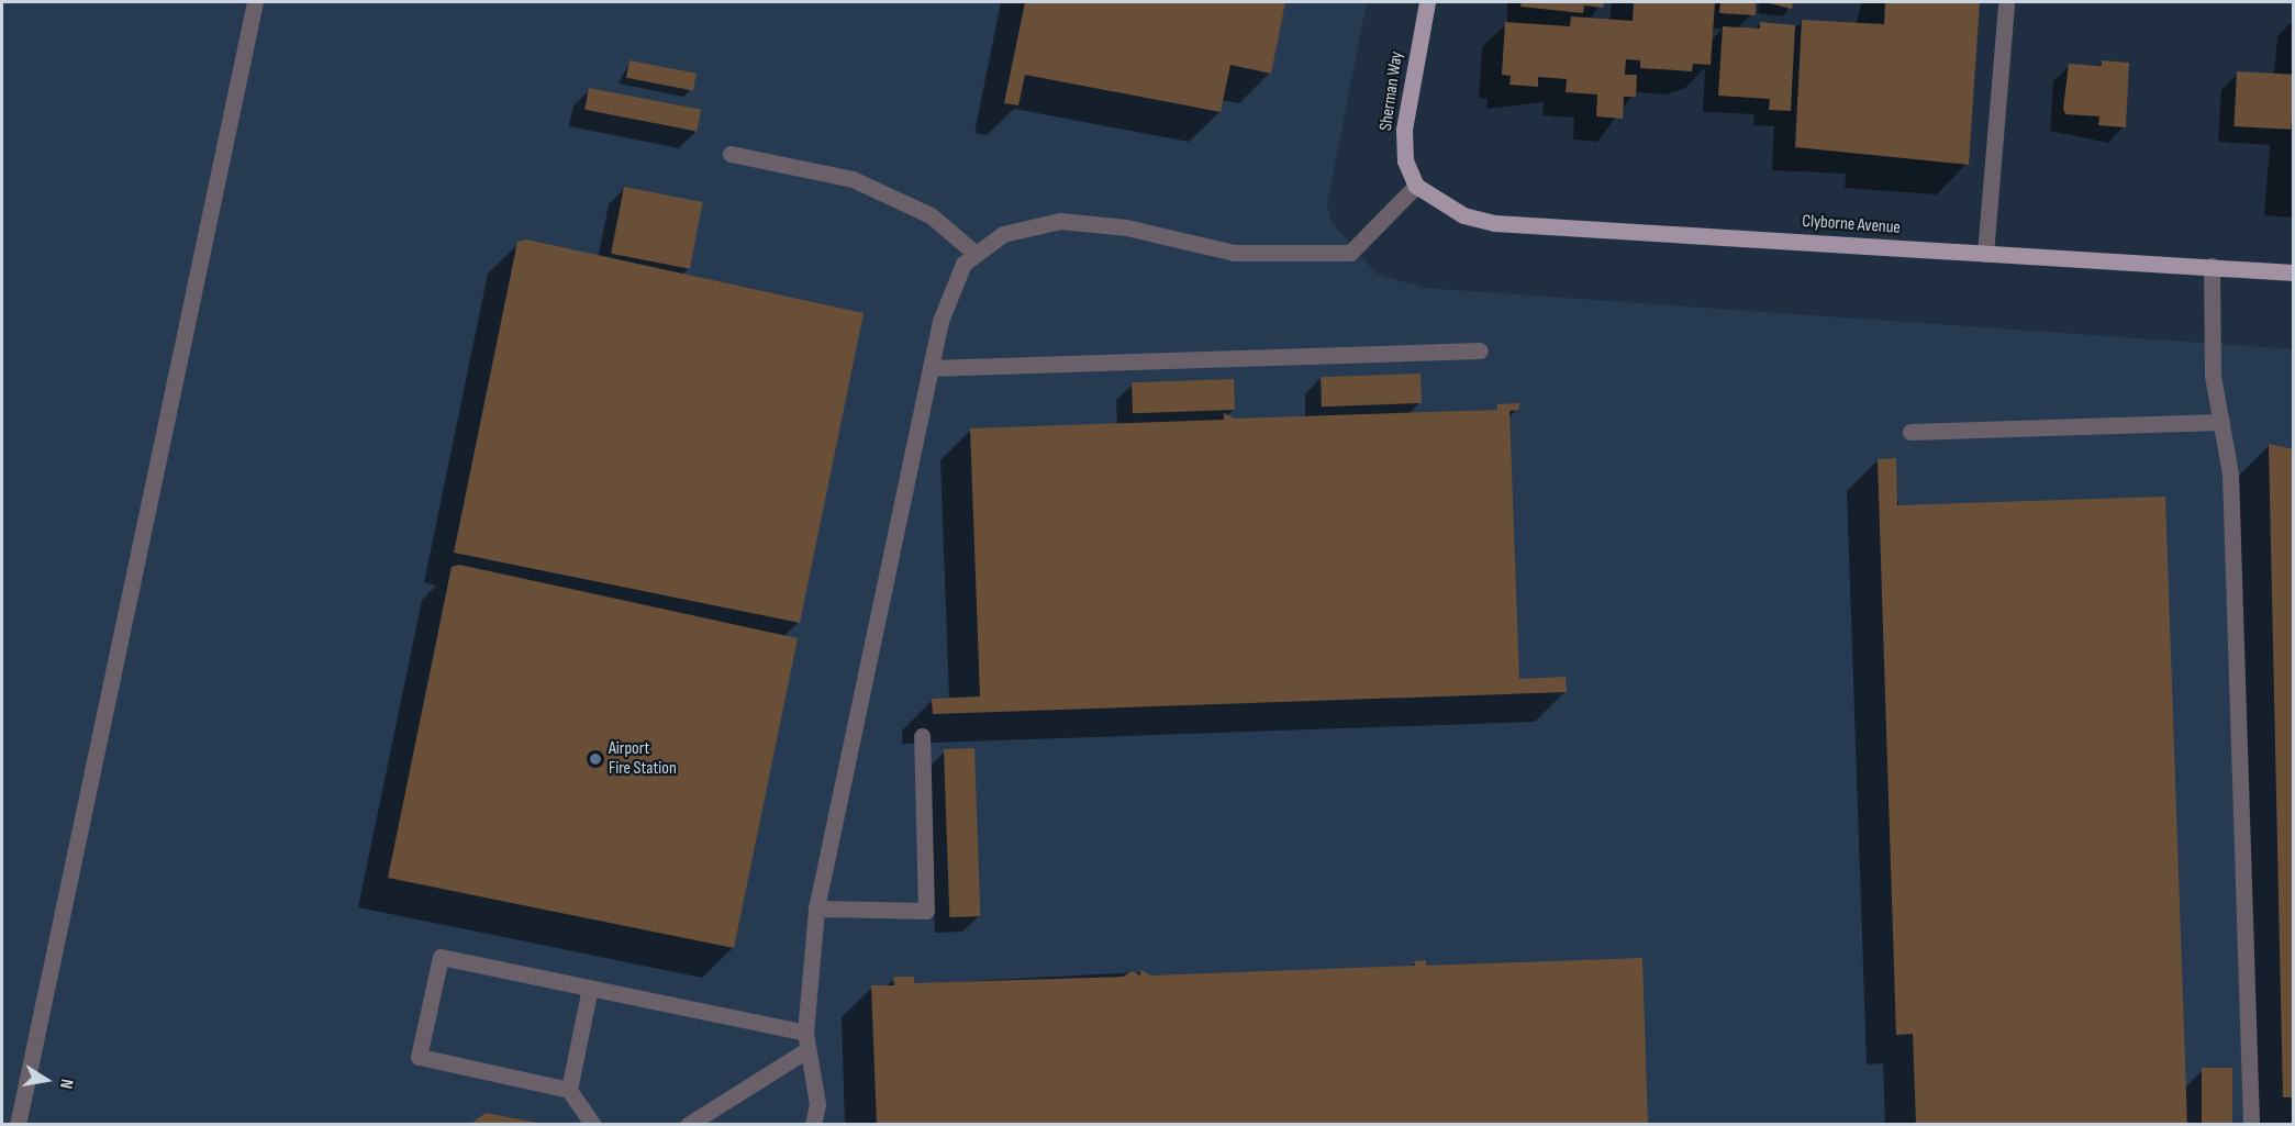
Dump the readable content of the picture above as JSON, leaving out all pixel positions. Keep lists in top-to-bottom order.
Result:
{
  "streets": {
    "main road": ["Sherman Way", "Clyborne Avenue"]
  },
  "crossings": [
    ["Sherman Way", "Clyborne Avenue"]
  ],
  "places": ["Airport Fire Station"],
  "north": "right"
}
